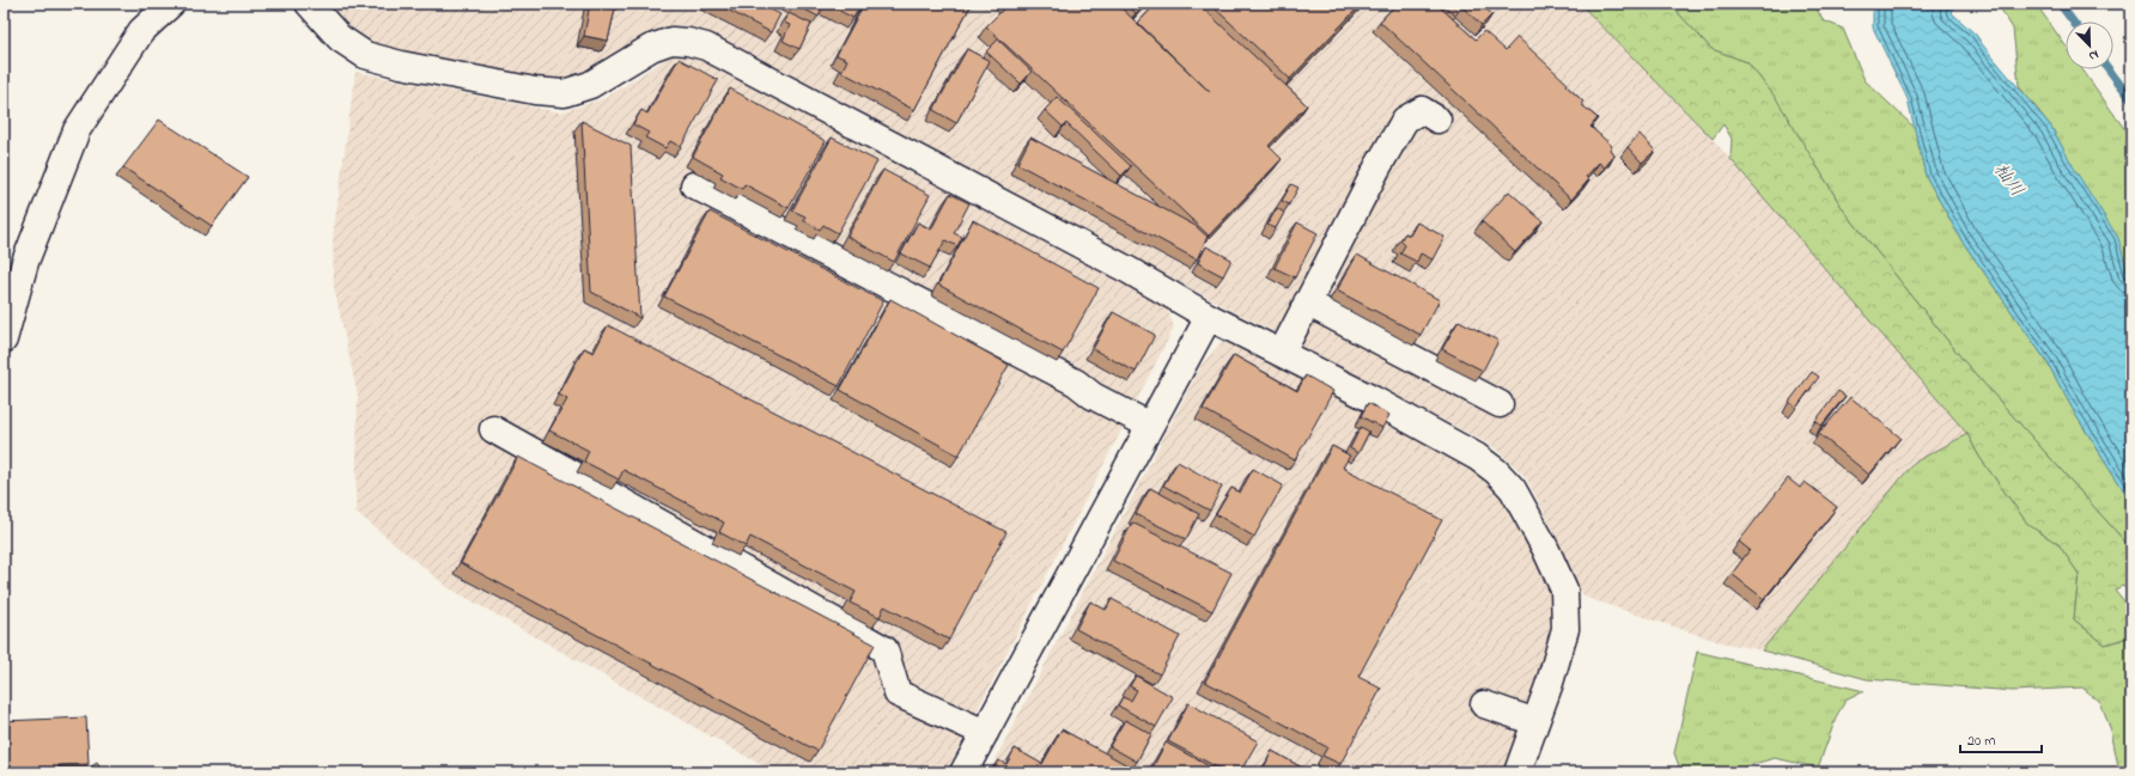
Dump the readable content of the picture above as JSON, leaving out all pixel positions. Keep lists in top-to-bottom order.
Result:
{
  "water": ["杣川"],
  "scale_bar": "20 m",
  "north": "bottom right"
}
